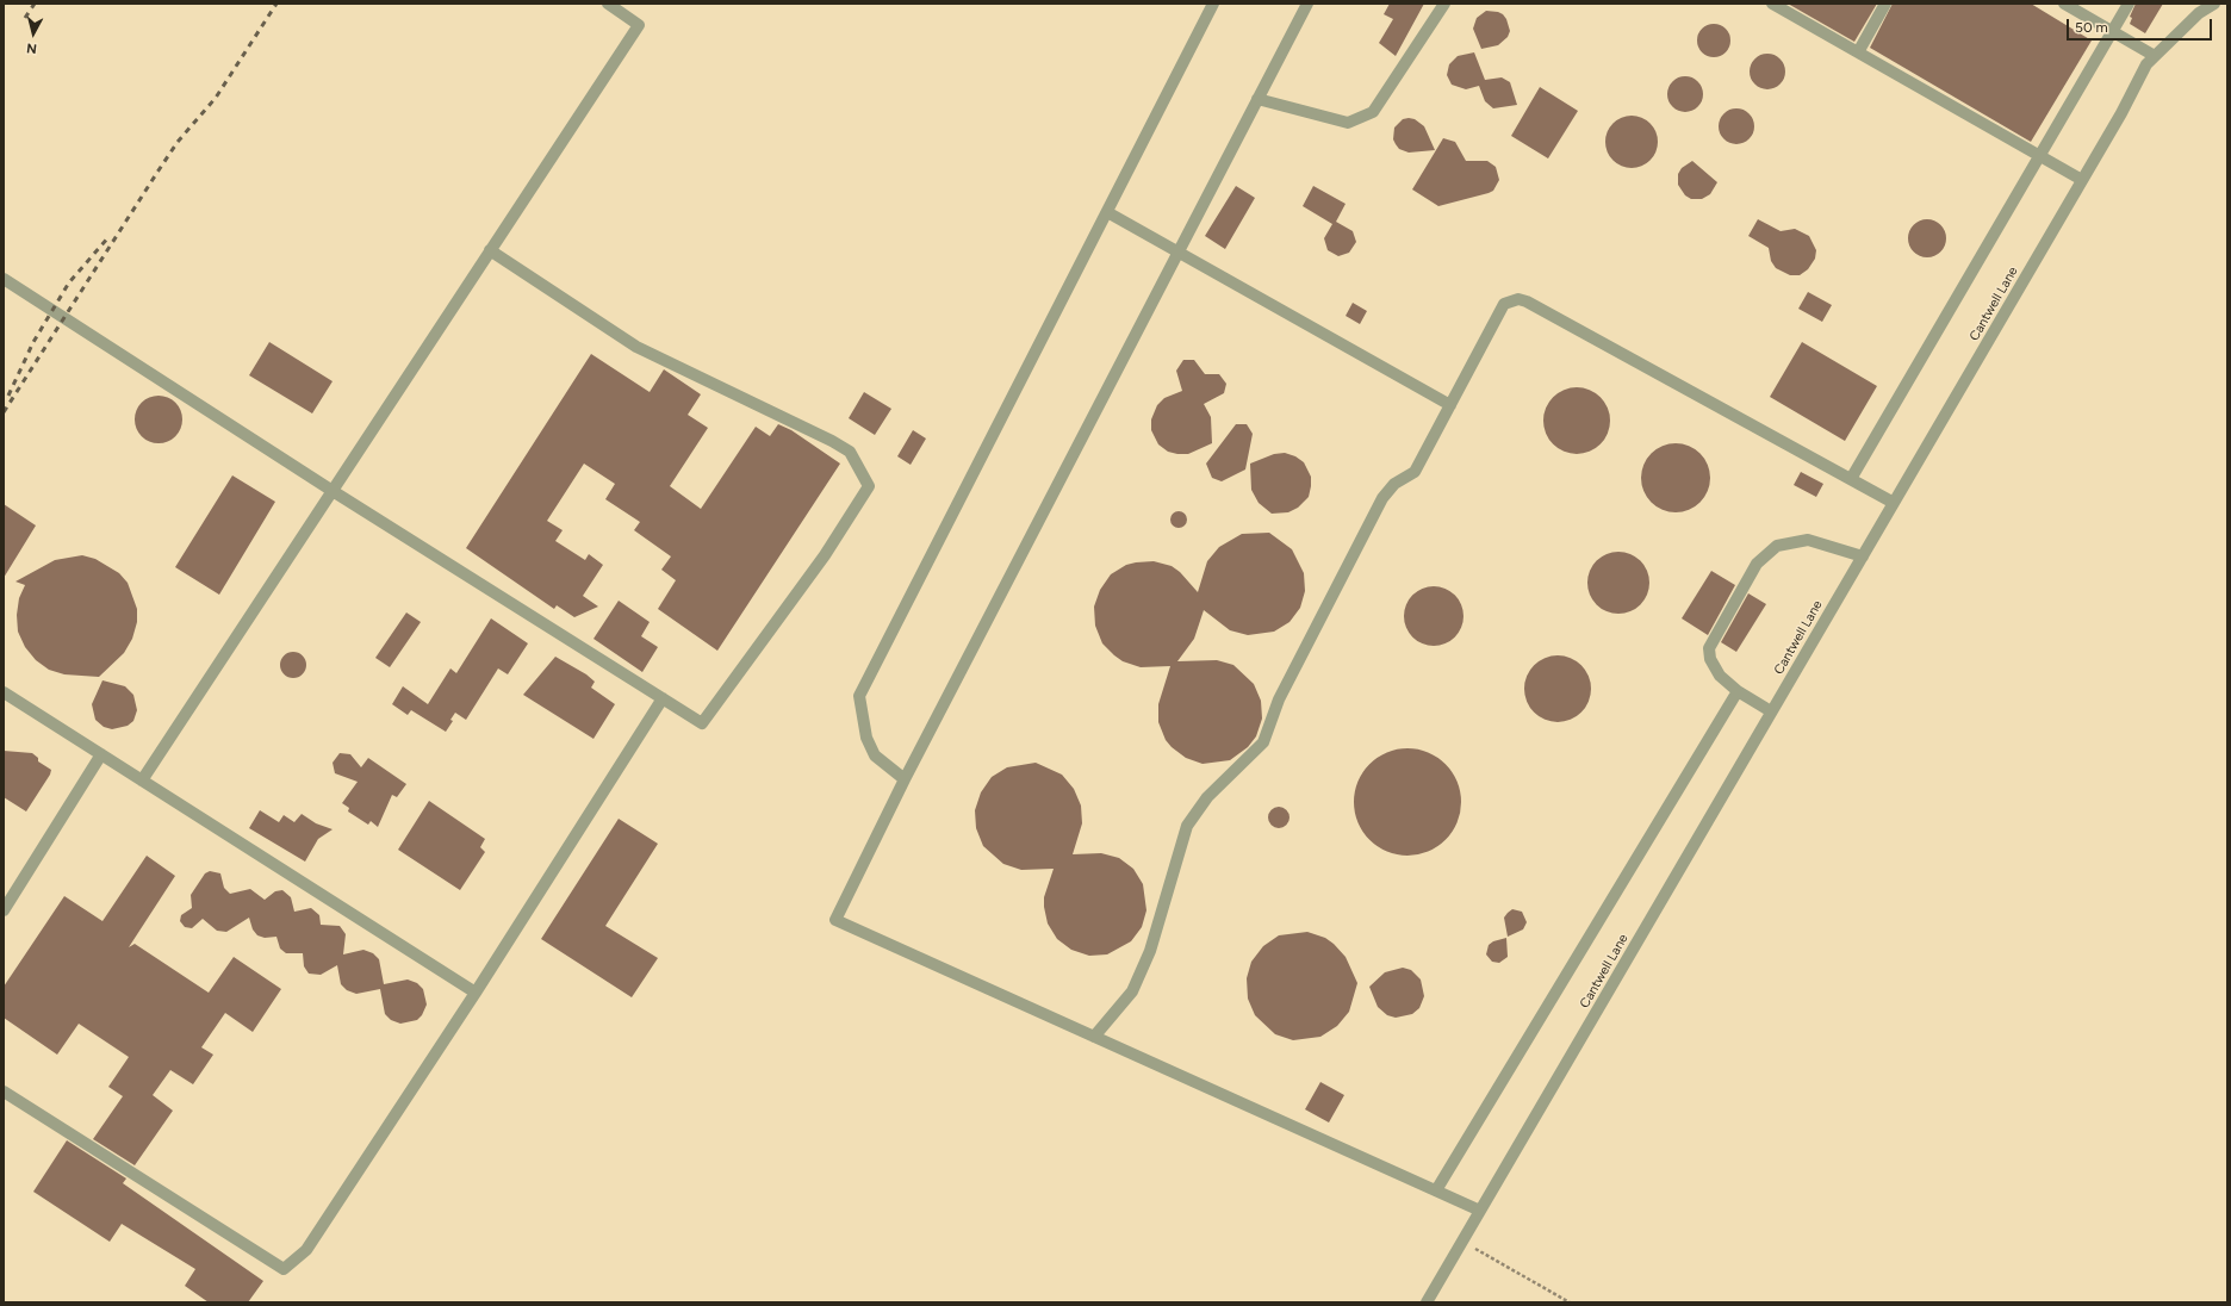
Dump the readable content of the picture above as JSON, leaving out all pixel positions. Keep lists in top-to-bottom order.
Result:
{
  "streets": {
    "street": ["Cantwell Lane"]
  },
  "scale_bar": "50 m",
  "north": "bottom"
}
